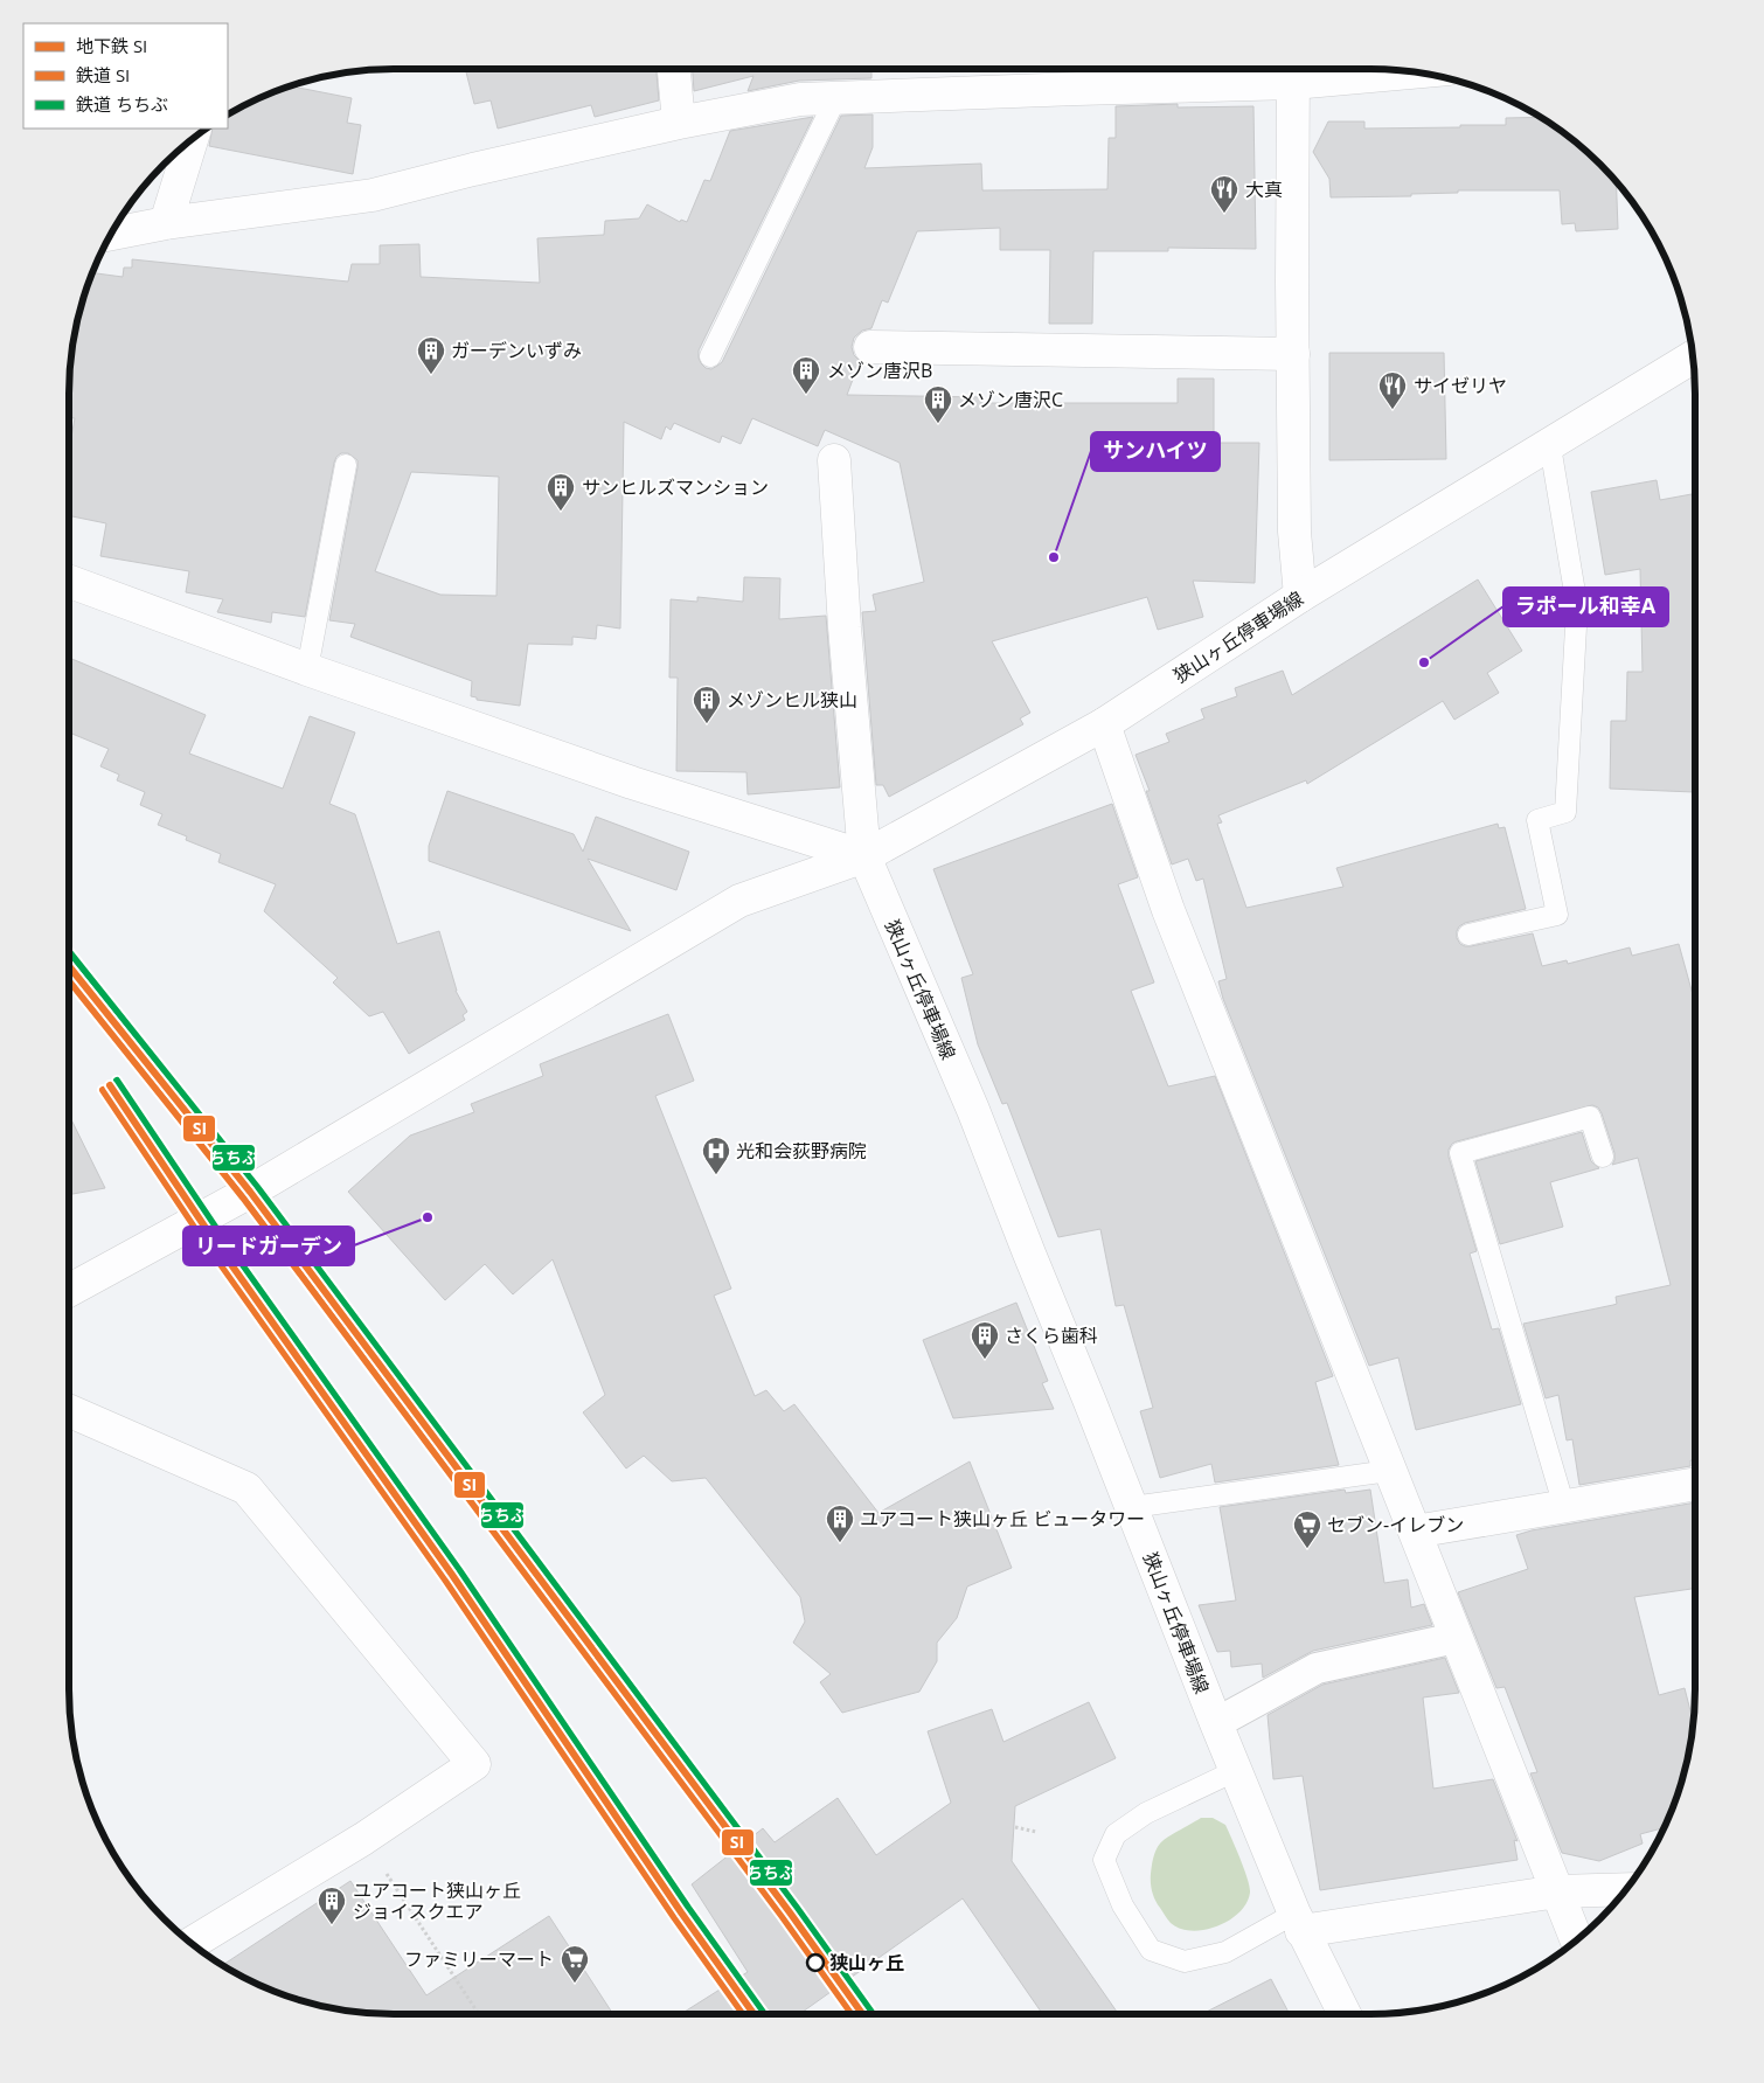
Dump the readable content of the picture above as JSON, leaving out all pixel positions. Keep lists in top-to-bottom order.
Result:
{
  "streets": {
    "street": ["狭山ヶ丘停車場線"]
  },
  "places": {
    "restaurant": ["大真", "サイゼリヤ"],
    "building": [
      "ガーデンいずみ",
      "メゾン唐沢B",
      "メゾン唐沢C",
      "サンヒルズマンション",
      "メゾンヒル狭山",
      "さくら歯科",
      "ユアコート狭山ヶ丘 ビュータワー",
      "ユアコート狭山ヶ丘 ジョイスクエア"
    ],
    "other": [
      "サンハイツ",
      "ラポール和幸A",
      "リードガーデン",
      "狭山ヶ丘"
    ],
    "hospital": ["光和会荻野病院"],
    "supermarket": ["セブン-イレブン", "ファミリーマート"]
  },
  "lines": ["rail line ちちぶ", "metro line SI", "rail line SI"],
  "legend": ["地下鉄 SI", "鉄道 SI", "鉄道 ちちぶ"]
}
